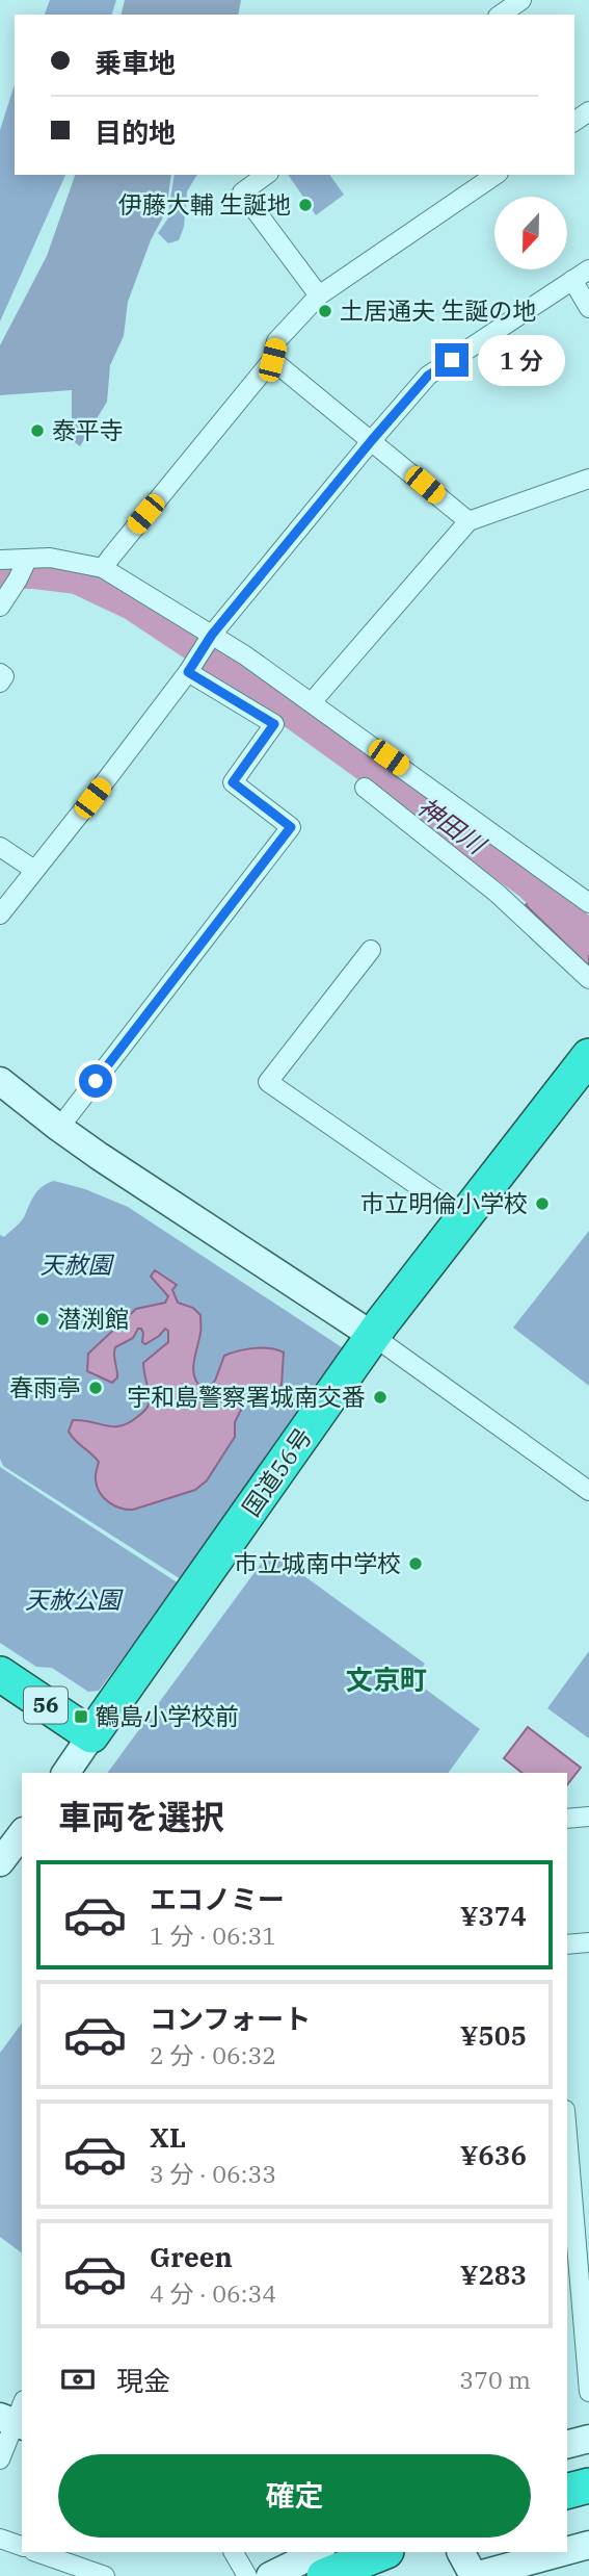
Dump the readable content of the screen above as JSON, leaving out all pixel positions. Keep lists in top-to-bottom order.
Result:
{
  "streets": {
    "highway": ["国道56号", "56"]
  },
  "crossings": [
    ["国道56号", "56"]
  ],
  "districts": ["文京町"],
  "water": ["神田川"],
  "parks": ["天赦園", "天赦公園"],
  "places": {
    "other": [
      "伊藤大輔 生誕地",
      "土居通夫 生誕の地",
      "泰平寺",
      "市立明倫小学校",
      "潜渕館",
      "春雨亭",
      "宇和島警察署城南交番",
      "市立城南中学校"
    ],
    "transit": ["鶴島小学校前"]
  },
  "north": "bottom",
  "page": {
    "banner": ["乗車地", "目的地"],
    "bubble": "1 分",
    "heading": "車両を選択",
    "list": [
      {
        "name": "エコノミー",
        "note": "1 分 · 06:31",
        "value": "¥374"
      },
      {
        "name": "コンフォート",
        "note": "2 分 · 06:32",
        "value": "¥505"
      },
      {
        "name": "XL",
        "note": "3 分 · 06:33",
        "value": "¥636"
      },
      {
        "name": "Green",
        "note": "4 分 · 06:34",
        "value": "¥283"
      }
    ],
    "pay": ["現金", "370 m"],
    "buttons": "確定"
  }
}
